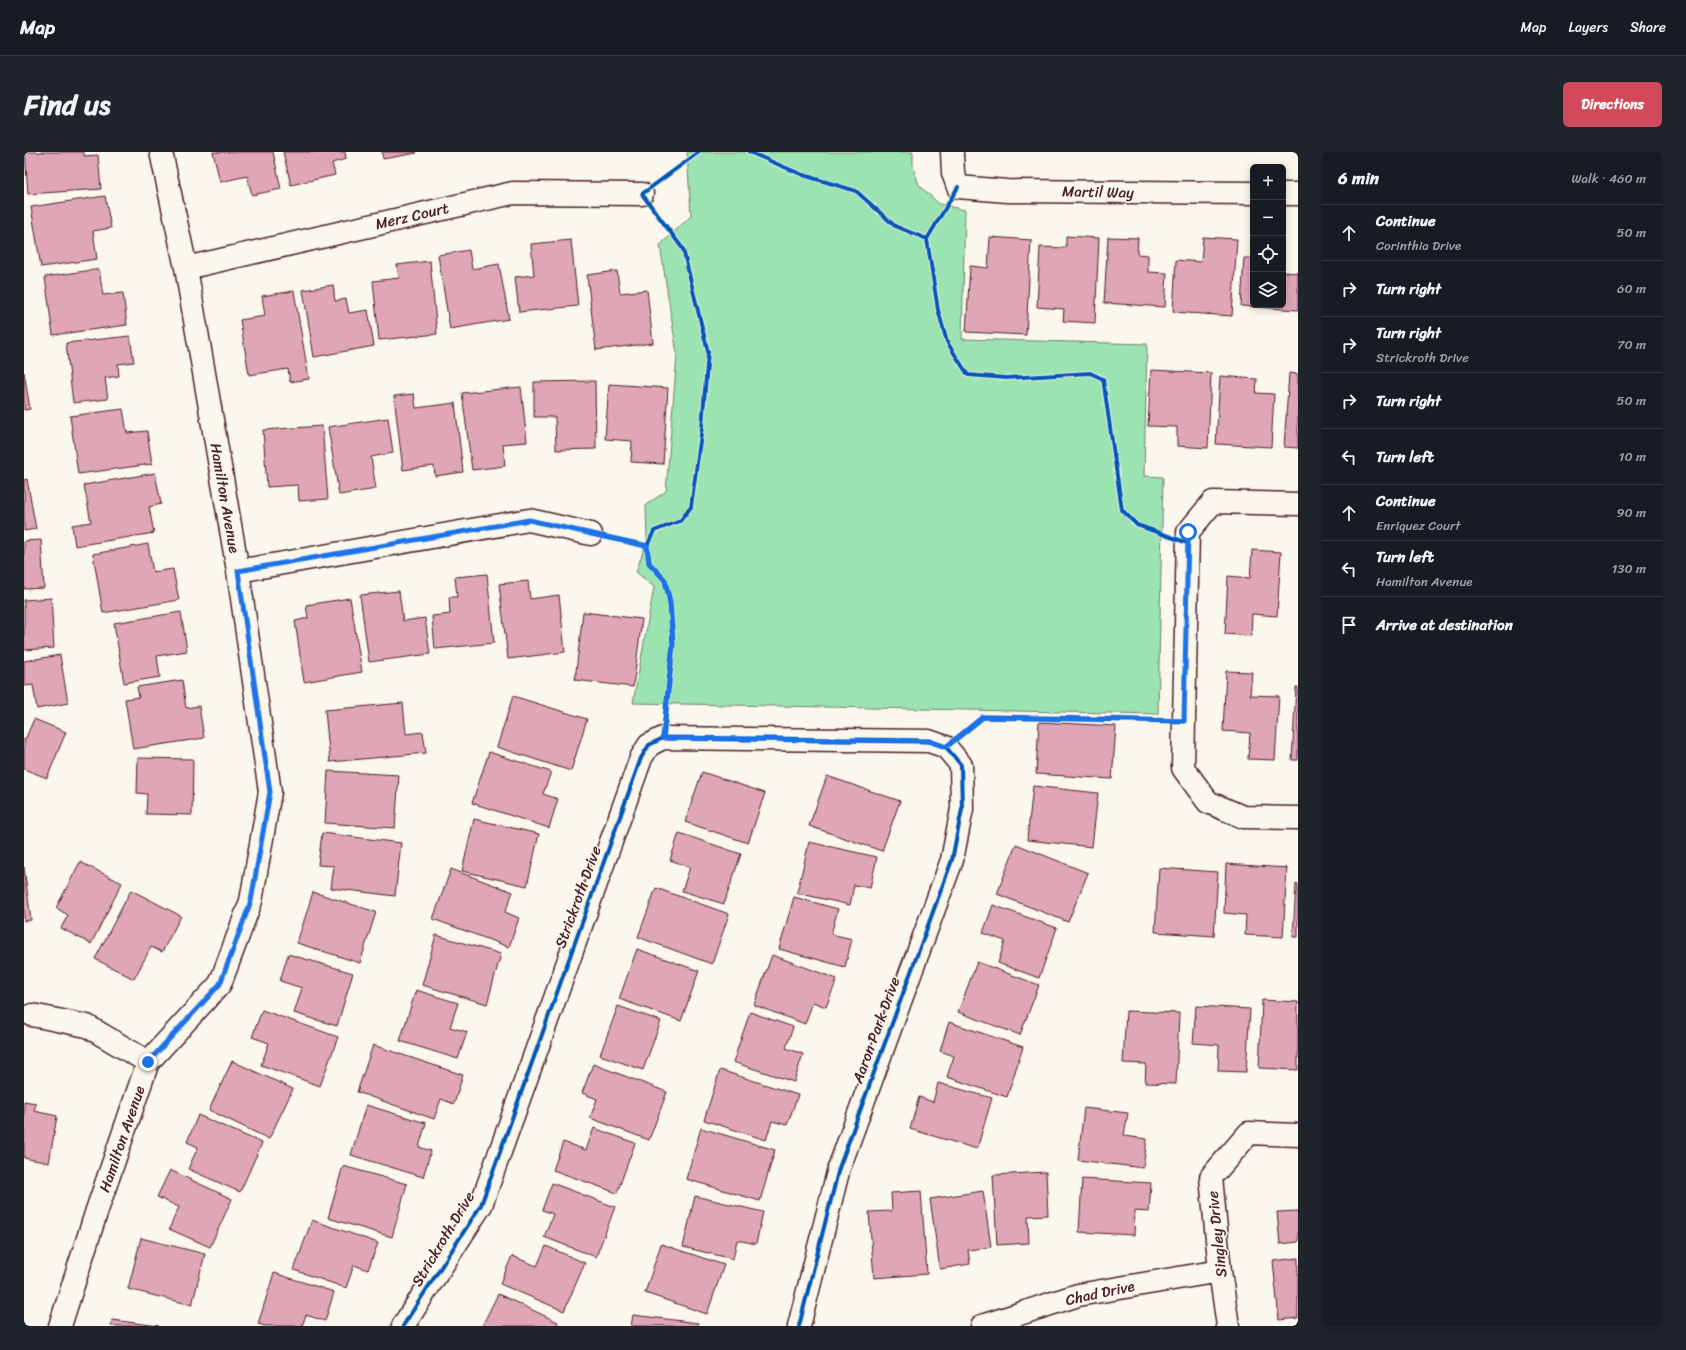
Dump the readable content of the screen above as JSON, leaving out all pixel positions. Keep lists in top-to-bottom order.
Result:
{
  "streets": {
    "street": [
      "Martil Way",
      "Merz Court",
      "Hamilton Avenue",
      "Strickroth Drive",
      "Aaron Park Drive",
      "Singley Drive",
      "Chad Drive"
    ]
  },
  "crossings": [
    ["Merz Court", "Hamilton Avenue"],
    ["Strickroth Drive", "Aaron Park Drive"],
    ["Singley Drive", "Chad Drive"]
  ],
  "page": {
    "header": "Map",
    "nav": ["Map", "Layers", "Share"],
    "title": "Find us",
    "buttons": "Directions",
    "heading": ["6 min", "Walk · 460 m"],
    "map_buttons": ["+", "−"],
    "list": [
      ["Continue", "Corinthia Drive", "50 m"],
      ["Turn right", "60 m"],
      ["Turn right", "Strickroth Drive", "70 m"],
      ["Turn right", "50 m"],
      ["Turn left", "10 m"],
      ["Continue", "Enriquez Court", "90 m"],
      ["Turn left", "Hamilton Avenue", "130 m"],
      "Arrive at destination"
    ]
  }
}
